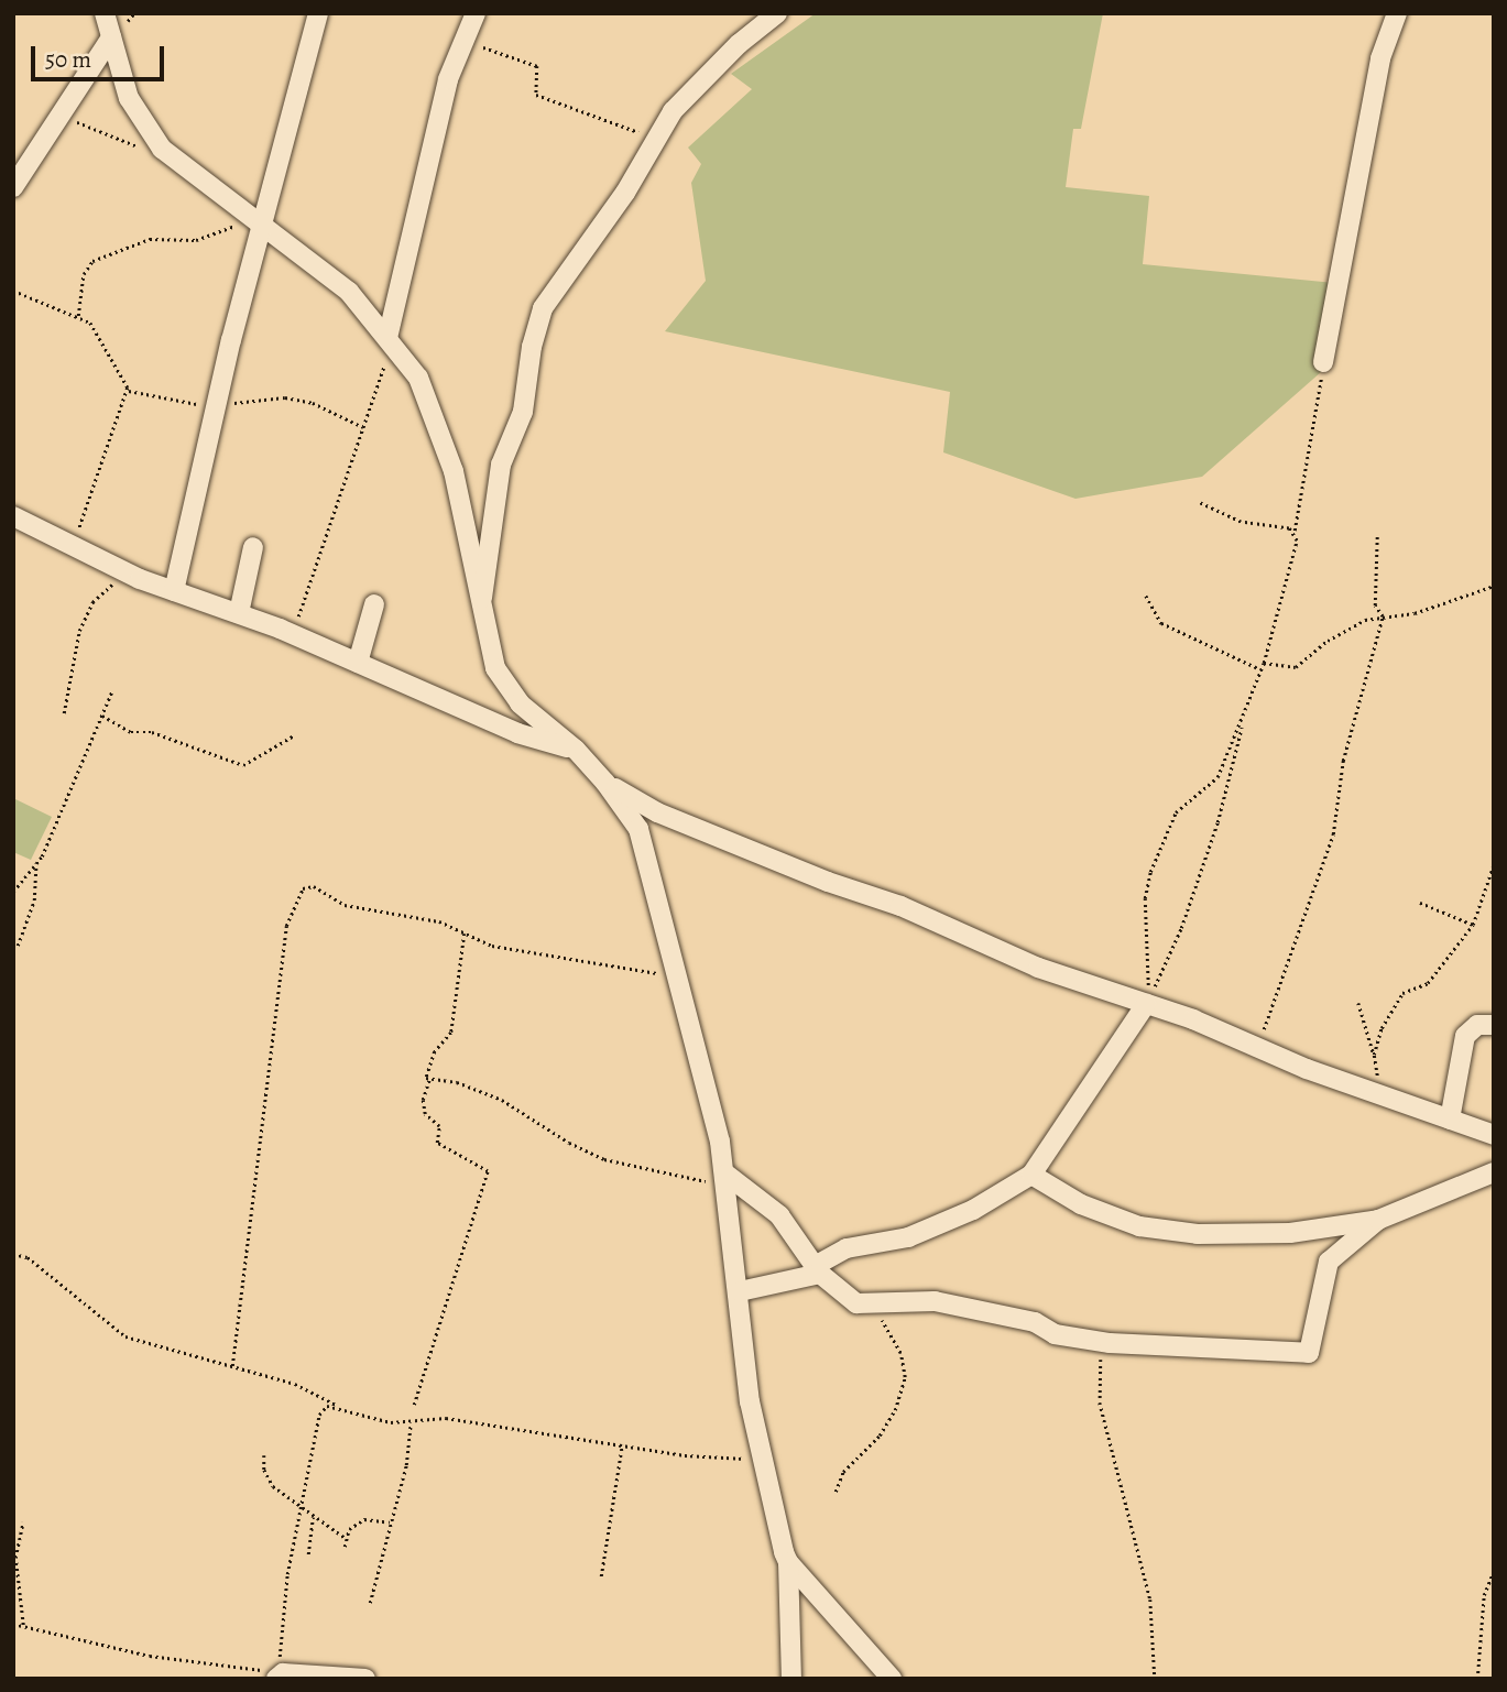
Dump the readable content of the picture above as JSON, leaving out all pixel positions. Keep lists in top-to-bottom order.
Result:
{
  "scale_bar": "50 m"
}
